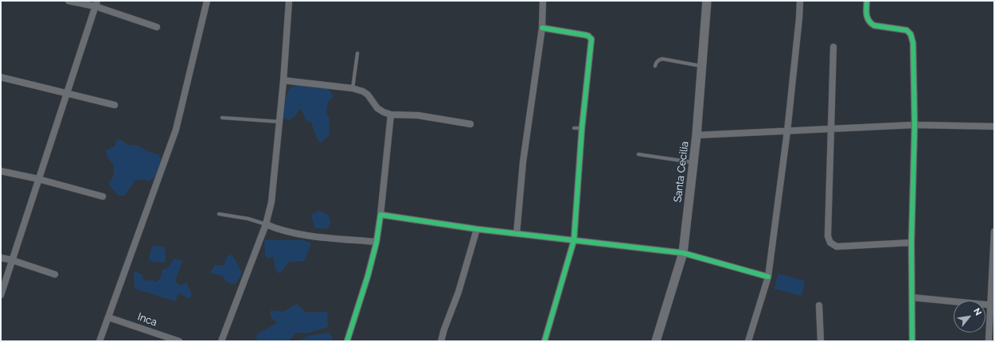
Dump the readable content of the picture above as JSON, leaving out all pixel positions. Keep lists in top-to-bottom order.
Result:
{
  "streets": {
    "street": ["Santa Cecilia", "Inca"]
  },
  "north": "top right"
}
